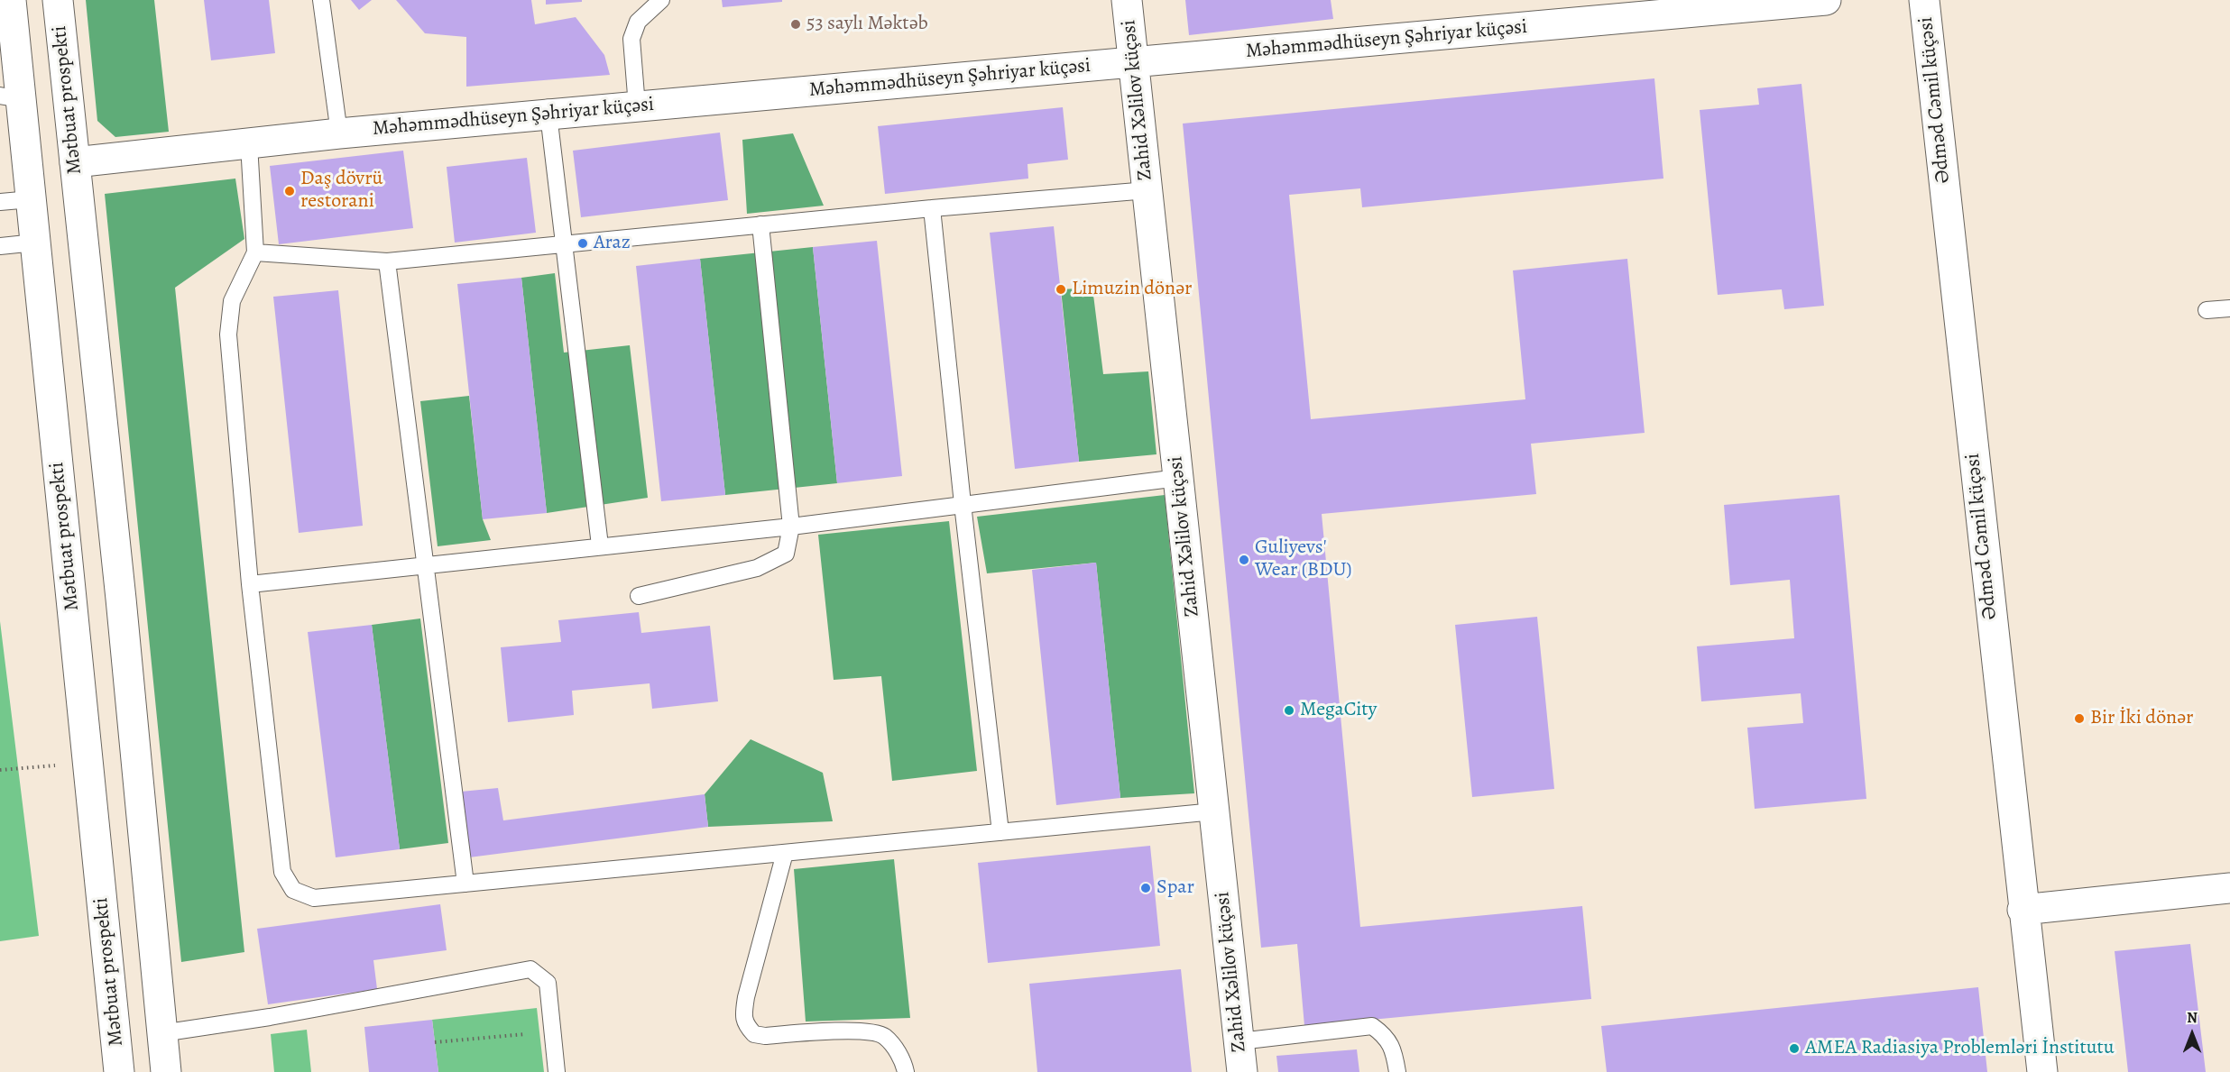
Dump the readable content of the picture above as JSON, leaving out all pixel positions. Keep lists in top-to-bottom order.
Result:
{
  "streets": {
    "street": [
      "Məhəmmədhüseyn Şəhriyar küçəsi",
      "Mətbuat prospekti",
      "Zahid Xəlilov küçəsi",
      "Ədməd Cəmil küçəsi"
    ]
  },
  "crossings": [
    ["Məhəmmədhüseyn Şəhriyar küçəsi", "Mətbuat prospekti"],
    ["Məhəmmədhüseyn Şəhriyar küçəsi", "Zahid Xəlilov küçəsi"]
  ],
  "places": [
    "53 saylı Məktəb",
    "Daş dövrü restorani",
    "Araz",
    "Limuzin dönər",
    "Guliyevs' Wear (BDU)",
    "MegaCity",
    "Bir İki dönər",
    "Spar",
    "AMEA Radiasiya Problemləri İnstitutu"
  ],
  "north": "top"
}
